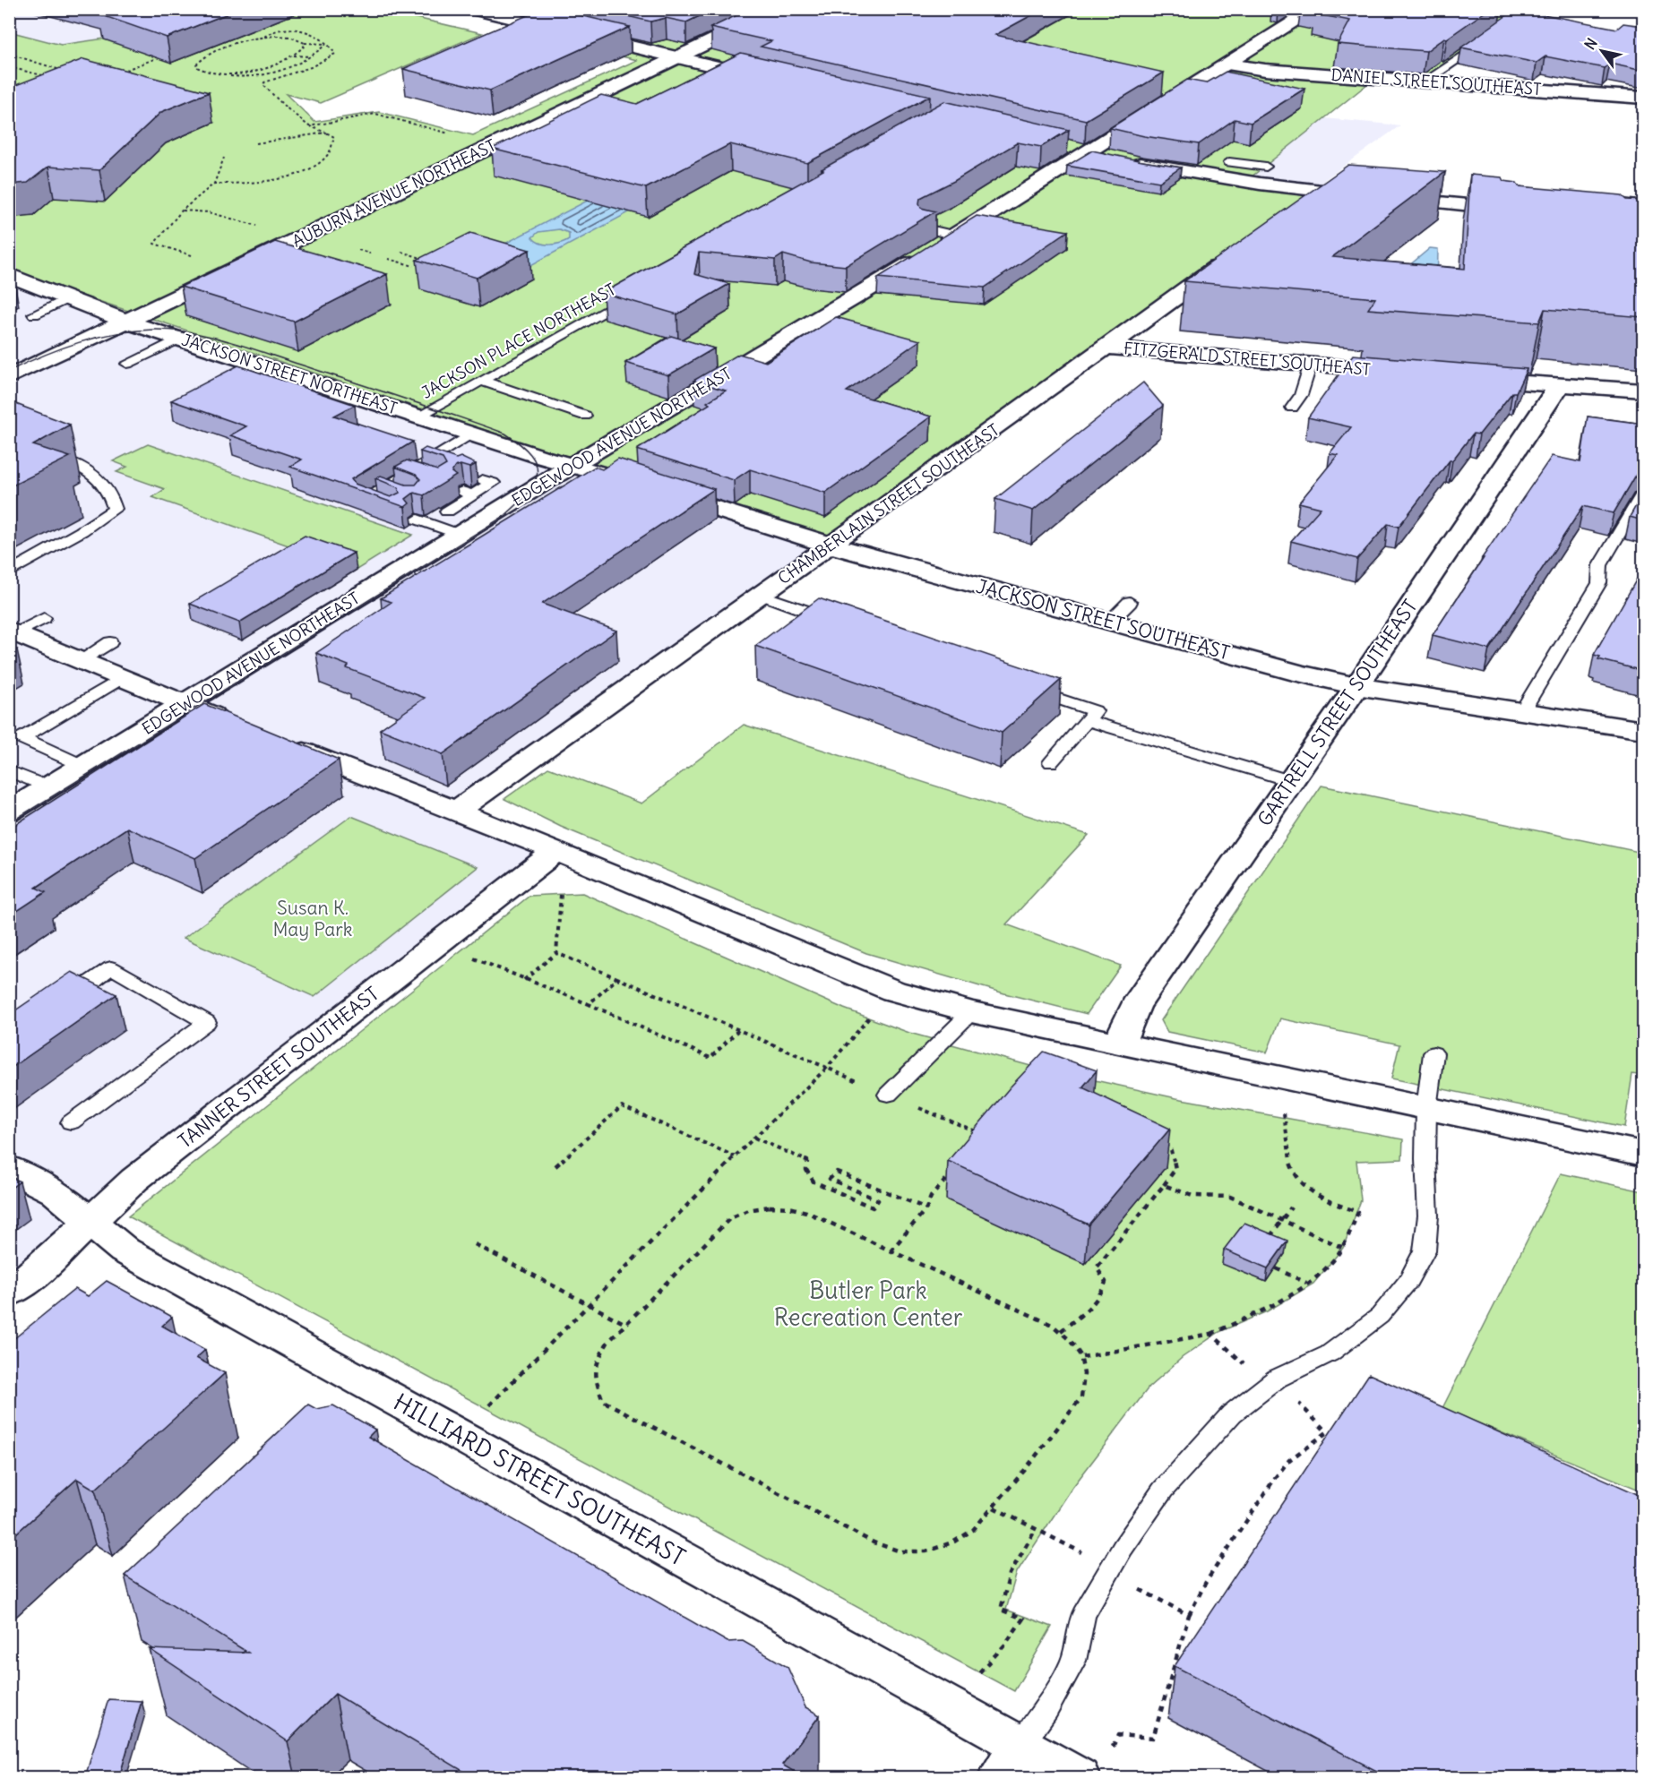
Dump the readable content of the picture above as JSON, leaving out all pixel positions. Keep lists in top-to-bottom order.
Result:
{
  "streets": {
    "street": [
      "DANIEL STREET SOUTHEAST",
      "AUBURN AVENUE NORTHEAST",
      "FITZGERALD STREET SOUTHEAST",
      "JACKSON STREET NORTHEAST",
      "EDGEWOOD AVENUE NORTHEAST",
      "CHAMBERLAIN STREET SOUTHEAST",
      "JACKSON STREET SOUTHEAST",
      "GARTRELL STREET SOUTHEAST",
      "TANNER STREET SOUTHEAST",
      "HILLIARD STREET SOUTHEAST"
    ],
    "lane": ["JACKSON PLACE NORTHEAST"]
  },
  "crossings": [
    ["DANIEL STREET SOUTHEAST", "EDGEWOOD AVENUE NORTHEAST"],
    ["AUBURN AVENUE NORTHEAST", "JACKSON STREET NORTHEAST"],
    ["JACKSON PLACE NORTHEAST", "JACKSON STREET NORTHEAST"],
    ["FITZGERALD STREET SOUTHEAST", "CHAMBERLAIN STREET SOUTHEAST"],
    ["JACKSON STREET NORTHEAST", "EDGEWOOD AVENUE NORTHEAST"],
    ["JACKSON STREET NORTHEAST", "JACKSON STREET SOUTHEAST"],
    ["EDGEWOOD AVENUE NORTHEAST", "JACKSON STREET SOUTHEAST"],
    ["CHAMBERLAIN STREET SOUTHEAST", "JACKSON STREET SOUTHEAST"],
    ["JACKSON STREET SOUTHEAST", "GARTRELL STREET SOUTHEAST"],
    ["TANNER STREET SOUTHEAST", "HILLIARD STREET SOUTHEAST"]
  ],
  "parks": ["Susan K. May Park", "Butler Park Recreation Center"],
  "north": "top left"
}
